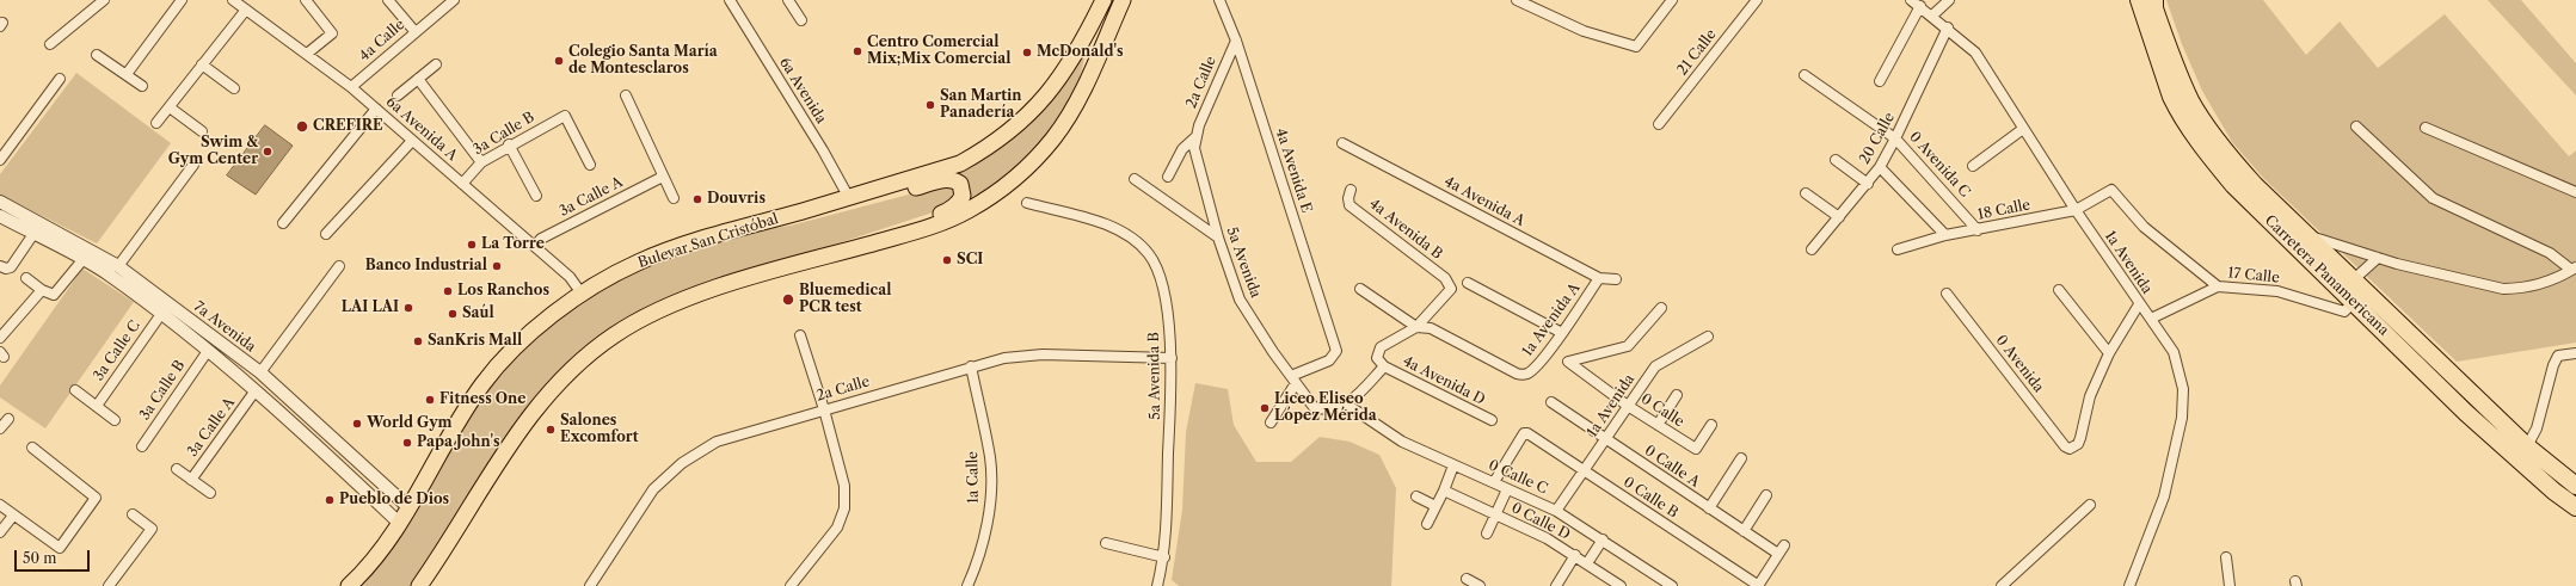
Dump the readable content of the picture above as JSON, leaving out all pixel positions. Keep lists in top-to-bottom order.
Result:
{
  "streets": {
    "highway": ["Carretera Panamericana"],
    "main road": ["Bulevar San Cristóbal"],
    "street": [
      "4a Calle",
      "21 Calle",
      "2a Calle",
      "6a Avenida",
      "6a Avenida A",
      "3a Calle B",
      "20 Calle",
      "0 Avenida C",
      "4a Avenida E",
      "3a Calle A",
      "4a Avenida A",
      "18 Calle",
      "4a Avenida B",
      "5a Avenida",
      "1a Avenida",
      "17 Calle",
      "1a Avenida A",
      "7a Avenida",
      "3a Calle C",
      "0 Avenida",
      "5a Avenida B",
      "4a Avenida D",
      "0 Calle",
      "0 Calle A",
      "1a Calle",
      "0 Calle C",
      "0 Calle B",
      "0 Calle D"
    ]
  },
  "crossings": [
    ["4a Calle", "6a Avenida A"],
    ["2a Calle", "4a Avenida E"],
    ["2a Calle", "5a Avenida"],
    ["2a Calle", "5a Avenida B"],
    ["2a Calle", "1a Calle"],
    ["6a Avenida", "Bulevar San Cristóbal"],
    ["6a Avenida A", "3a Calle B"],
    ["6a Avenida A", "3a Calle A"],
    ["6a Avenida A", "Bulevar San Cristóbal"],
    ["3a Calle B", "7a Avenida"],
    ["20 Calle", "0 Avenida C"],
    ["20 Calle", "1a Avenida"],
    ["0 Avenida C", "18 Calle"],
    ["4a Avenida E", "5a Avenida"],
    ["3a Calle A", "7a Avenida"],
    ["4a Avenida A", "1a Avenida A"],
    ["18 Calle", "1a Avenida"],
    ["18 Calle", "17 Calle"],
    ["4a Avenida B", "1a Avenida A"],
    ["Bulevar San Cristóbal", "7a Avenida"],
    ["5a Avenida", "0 Calle C"],
    ["1a Avenida", "17 Calle"],
    ["1a Avenida", "0 Calle"],
    ["1a Avenida", "0 Calle A"],
    ["1a Avenida", "0 Calle C"],
    ["1a Avenida", "0 Calle B"],
    ["17 Calle", "Carretera Panamericana"],
    ["7a Avenida", "3a Calle C"],
    ["0 Calle C", "0 Calle B"]
  ],
  "places": [
    "Centro Comercial Mix;Mix Comercial",
    "McDonald's",
    "Colegio Santa María de Montesclaros",
    "San Martin Panadería",
    "CREFIRE",
    "Swim & Gym Center",
    "Douvris",
    "La Torre",
    "SCI",
    "Banco Industrial",
    "Los Ranchos",
    "Bluemedical PCR test",
    "LAI LAI",
    "Saúl",
    "SanKris Mall",
    "Fitness One",
    "Liceo Eliseo López Mérida",
    "World Gym",
    "Salones Excomfort",
    "Papa John's",
    "Pueblo de Dios"
  ],
  "scale_bar": "50 m"
}
